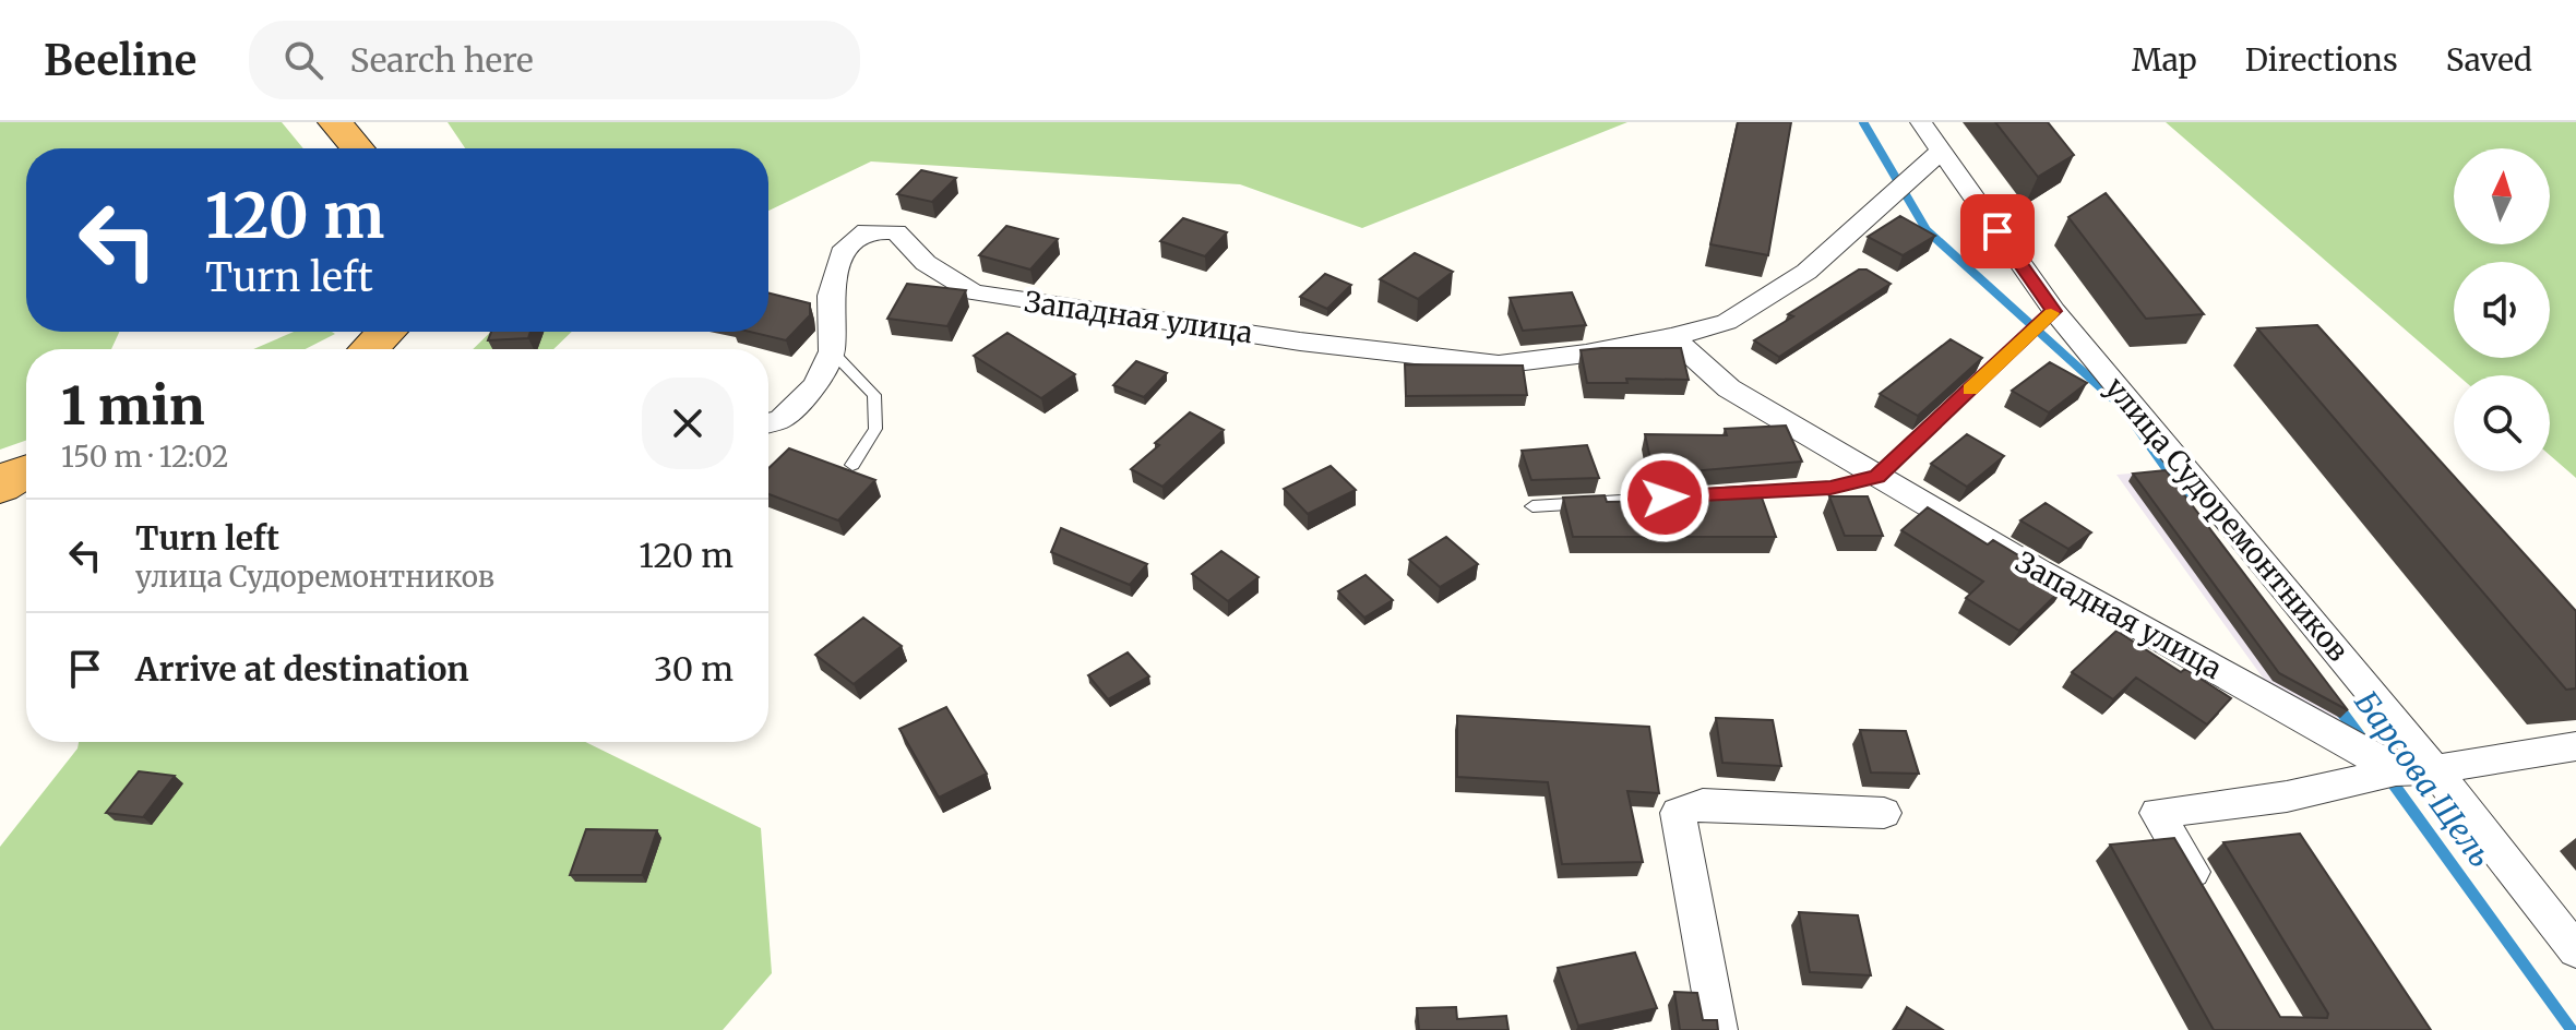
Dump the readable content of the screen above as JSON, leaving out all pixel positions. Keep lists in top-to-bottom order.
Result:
{
  "streets": {
    "street": ["Западная улица", "улица Судоремонтников"]
  },
  "crossings": [
    ["Западная улица", "улица Судоремонтников"]
  ],
  "water": ["Барсова Щель"],
  "north": "top",
  "page": {
    "header": "Beeline",
    "search": "Search here",
    "nav": ["Map", "Directions", "Saved"],
    "turn": ["120 m", "Turn left"],
    "heading": ["1 min", "150 m · 12:02"],
    "list": [
      {
        "name": "Turn left",
        "note": "улица Судоремонтников",
        "value": "120 m"
      },
      {
        "name": "Arrive at destination",
        "value": "30 m"
      }
    ]
  }
}
